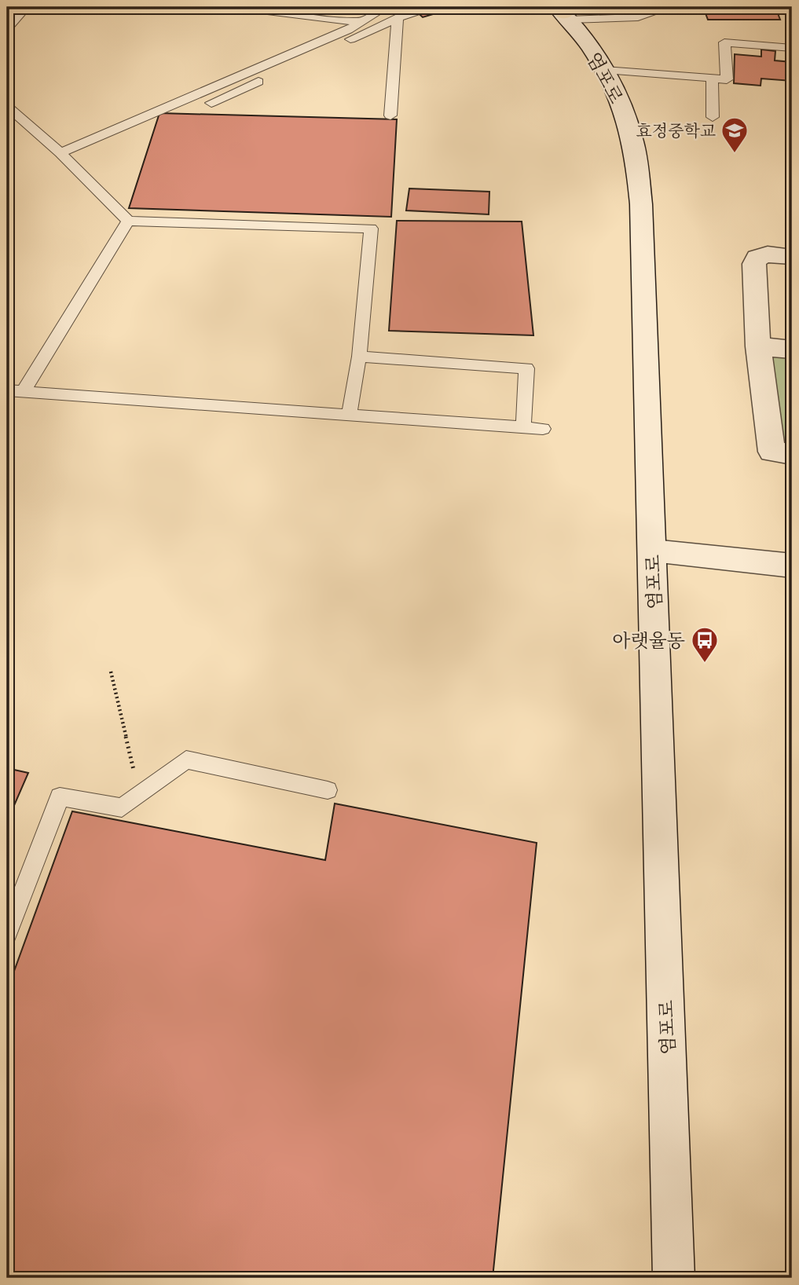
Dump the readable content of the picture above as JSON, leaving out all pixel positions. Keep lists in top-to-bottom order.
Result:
{
  "streets": {
    "main road": ["염포로"]
  },
  "places": {
    "school or university": ["효정중학교"],
    "bus stop": ["아랫율동"]
  }
}
